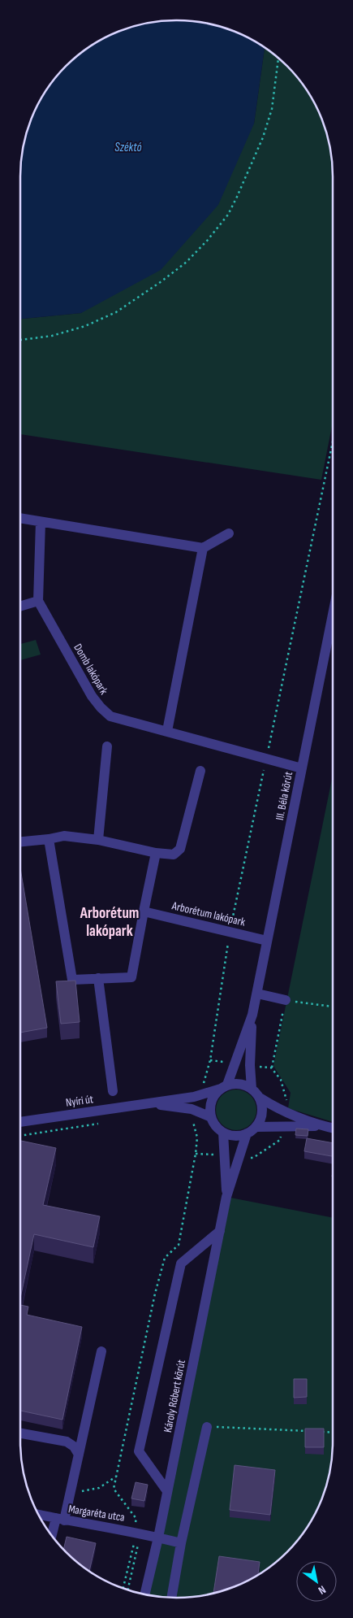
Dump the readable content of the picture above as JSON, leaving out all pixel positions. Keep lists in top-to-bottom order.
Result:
{
  "streets": {
    "street": [
      "Domb lakópark",
      "III. Béla körút",
      "Arborétum lakópark",
      "Nyíri út",
      "Károly Róbert körút",
      "Margaréta utca"
    ]
  },
  "crossings": [
    ["Domb lakópark", "III. Béla körút"],
    ["III. Béla körút", "Arborétum lakópark"],
    ["III. Béla körút", "Nyíri út"],
    ["III. Béla körút", "Károly Róbert körút"],
    ["Nyíri út", "Károly Róbert körút"],
    ["Károly Róbert körút", "Margaréta utca"]
  ],
  "districts": ["Arborétum lakópark"],
  "water": ["Széktó"],
  "north": "bottom right"
}
